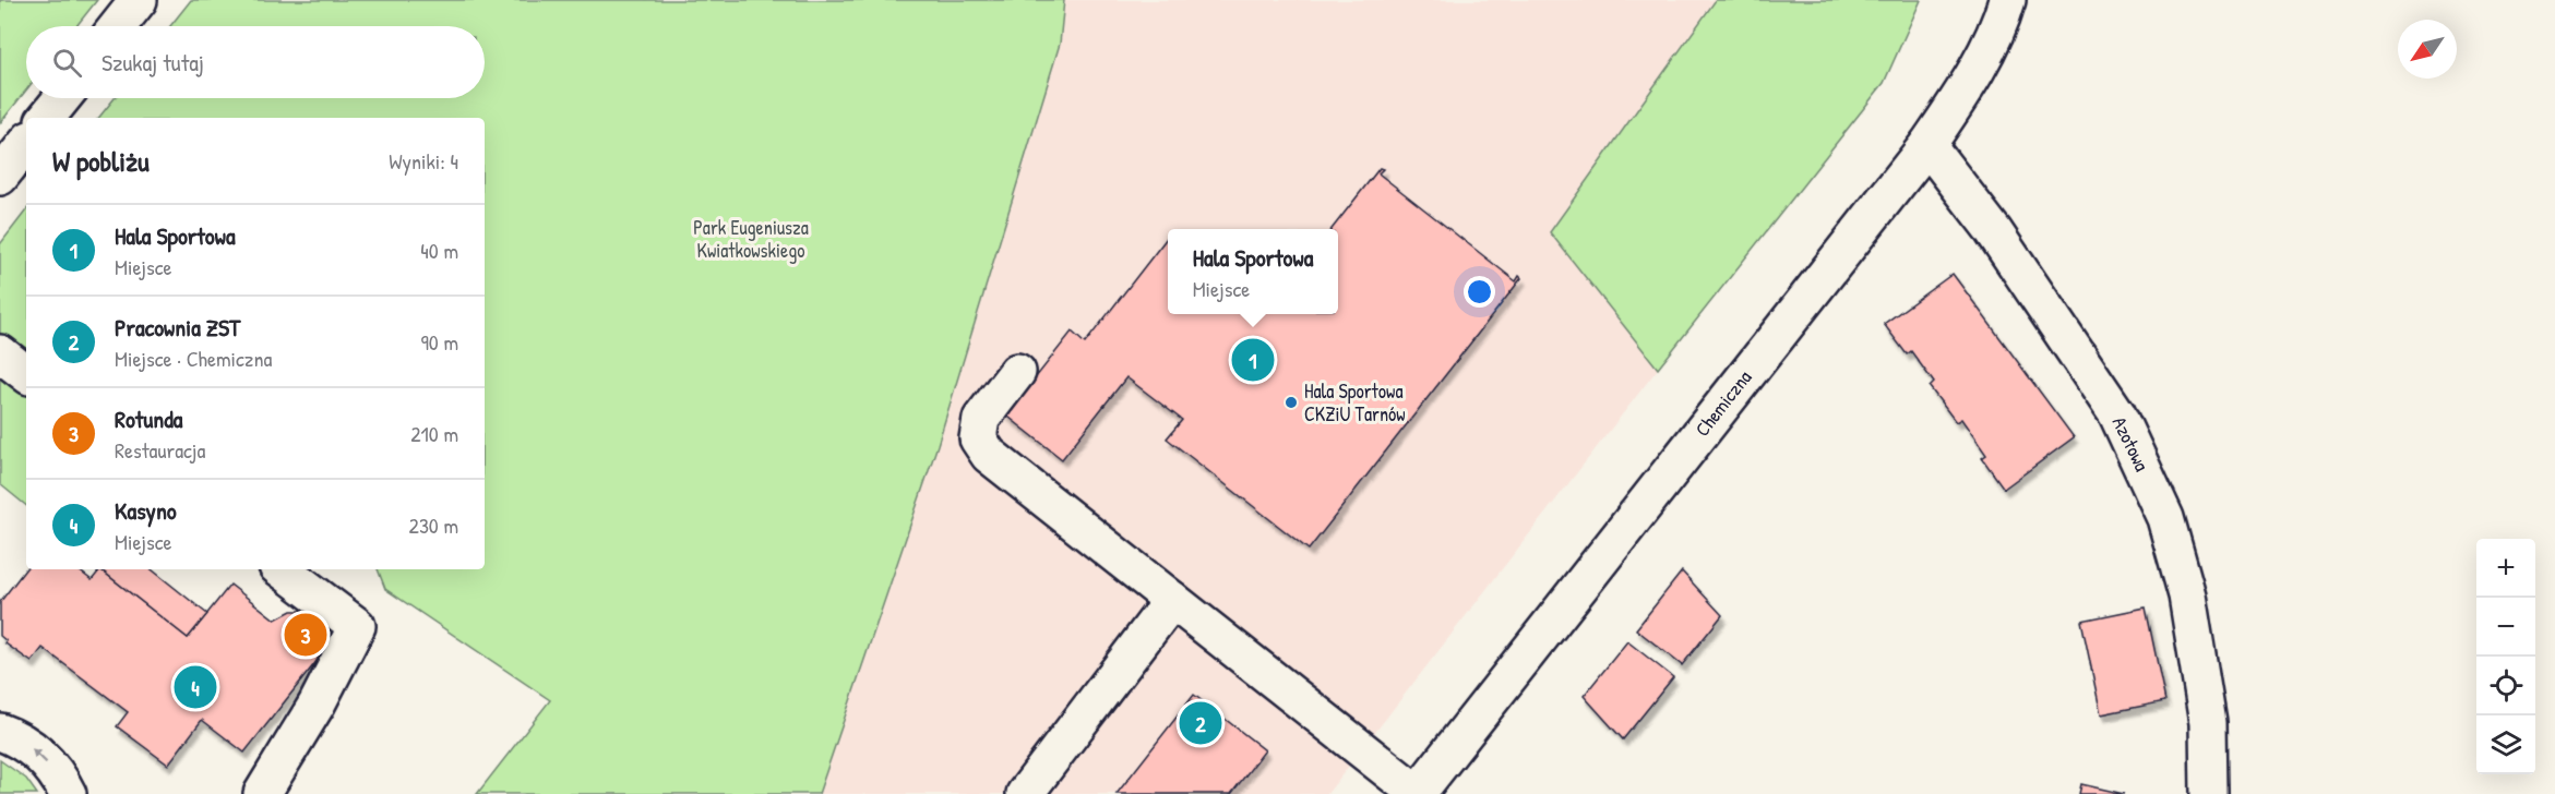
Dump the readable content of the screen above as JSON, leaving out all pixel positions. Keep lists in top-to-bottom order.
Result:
{
  "streets": {
    "street": ["Chemiczna", "Azotowa"]
  },
  "crossings": [
    ["Chemiczna", "Azotowa"]
  ],
  "parks": ["Park Eugeniusza Kwiatkowskiego"],
  "places": ["Hala Sportowa CKZiU Tarnów"],
  "north": "bottom left",
  "page": {
    "search": "Szukaj tutaj",
    "heading": ["W pobliżu", "Wyniki: 4"],
    "list": [
      {
        "mark": "1",
        "name": "Hala Sportowa",
        "note": "Miejsce",
        "value": "40 m"
      },
      {
        "mark": "2",
        "name": "Pracownia ZST",
        "note": "Miejsce · Chemiczna",
        "value": "90 m"
      },
      {
        "mark": "3",
        "name": "Rotunda",
        "note": "Restauracja",
        "value": "210 m"
      },
      {
        "mark": "4",
        "name": "Kasyno",
        "note": "Miejsce",
        "value": "230 m"
      }
    ],
    "popup": ["Hala Sportowa", "Miejsce"],
    "pins": [
      "1",
      "3",
      "4",
      "2"
    ],
    "map_buttons": ["+", "−"]
  }
}
